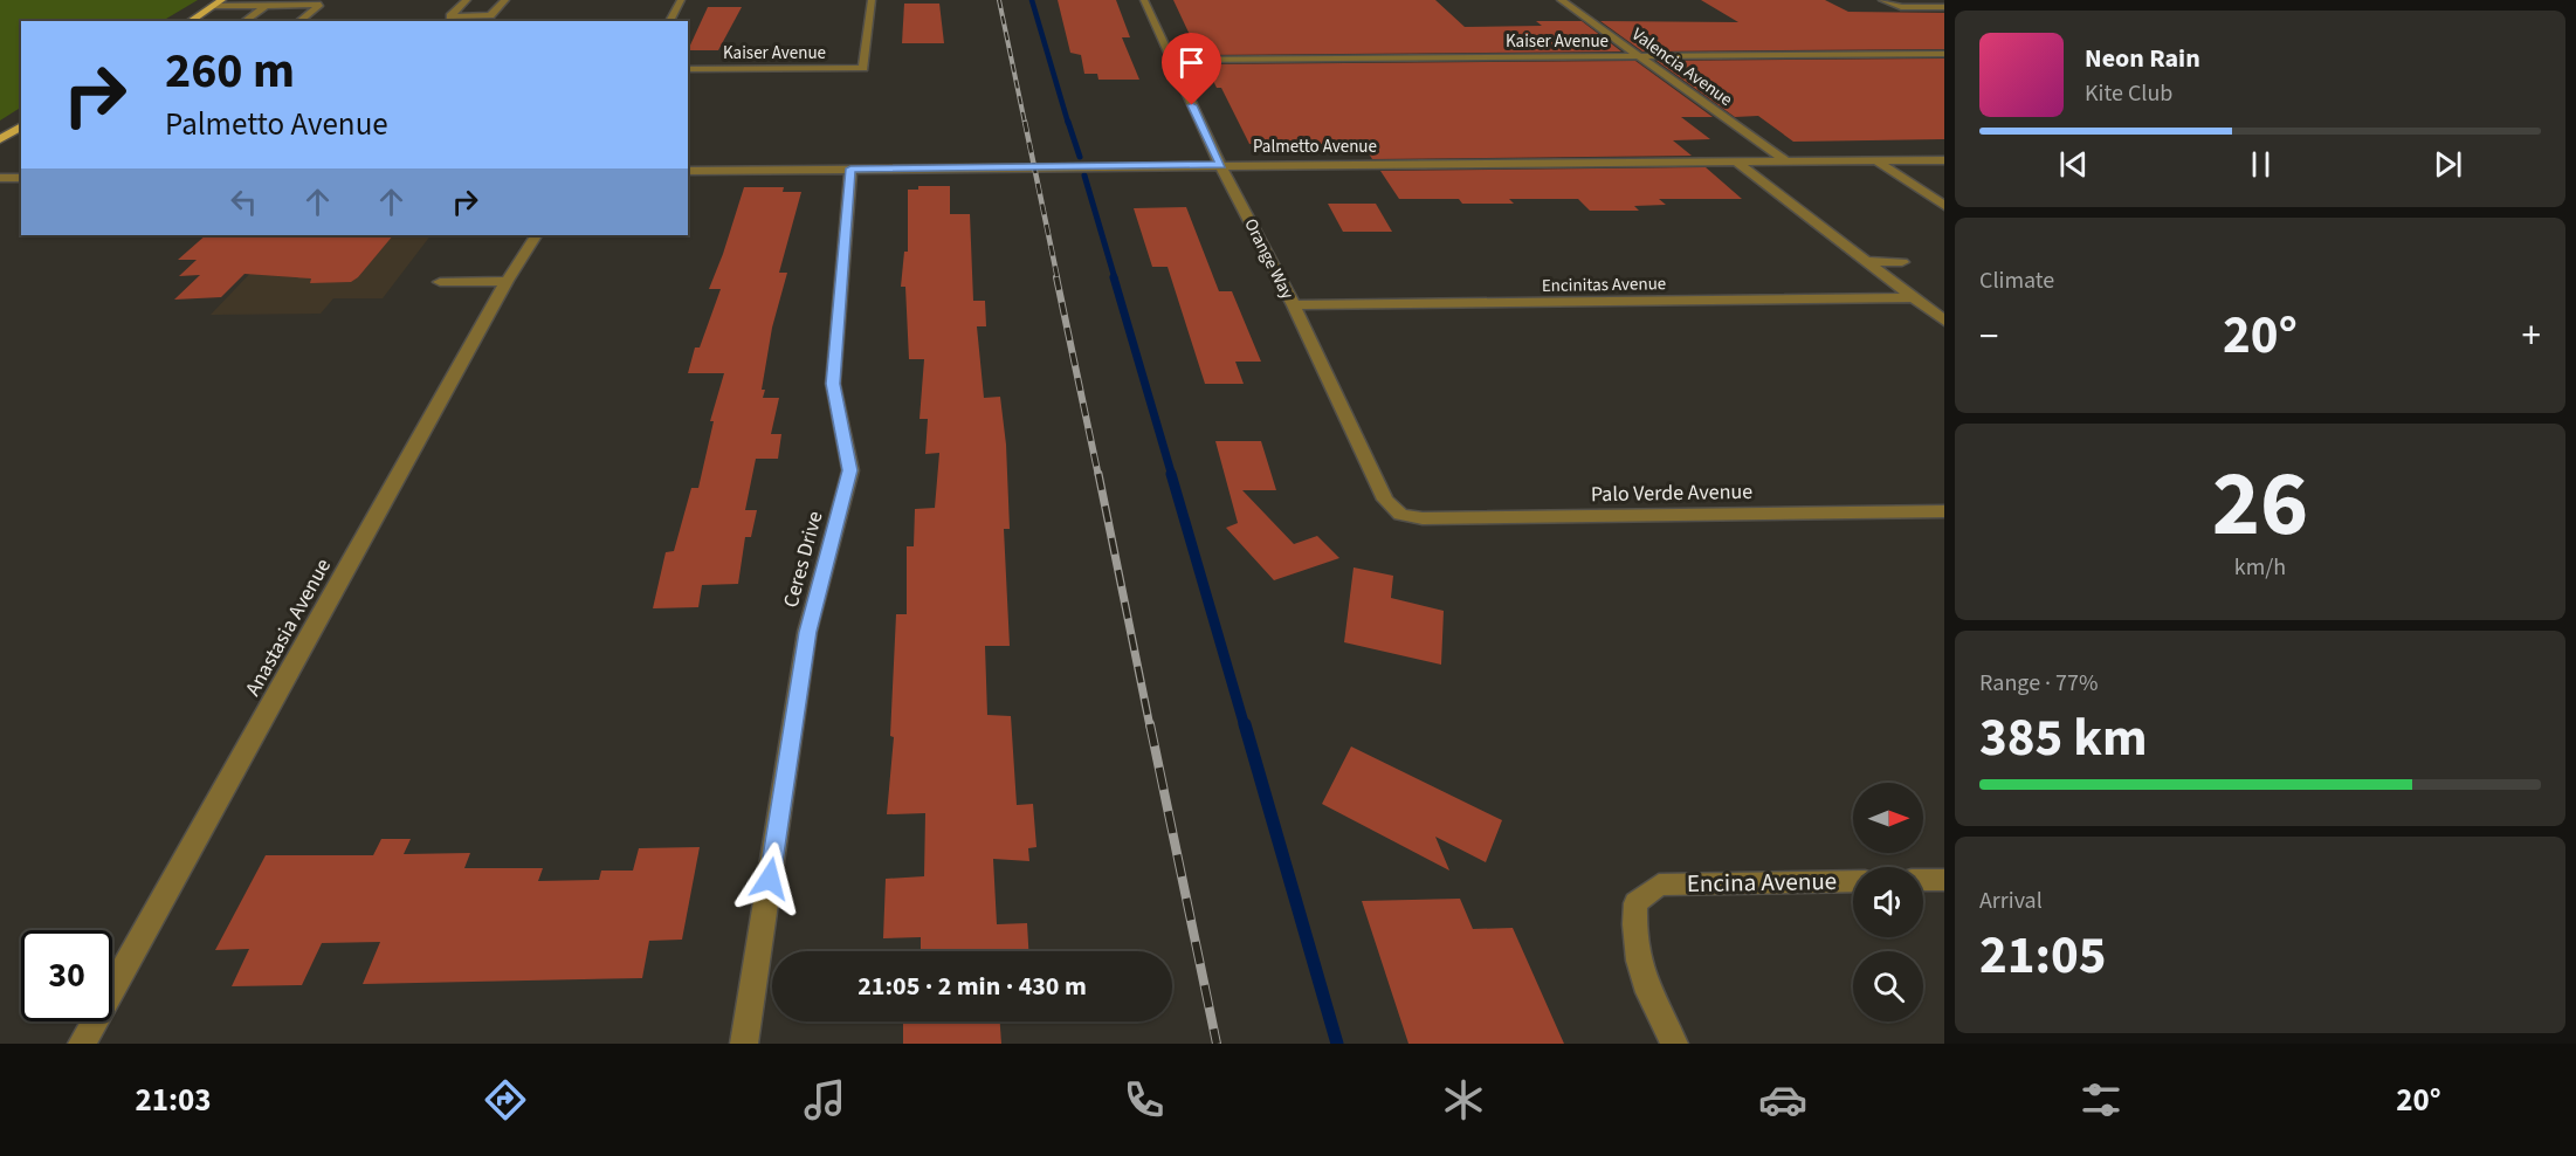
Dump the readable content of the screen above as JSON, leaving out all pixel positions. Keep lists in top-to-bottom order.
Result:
{
  "streets": {
    "street": [
      "Kaiser Avenue",
      "Valencia Avenue",
      "Palmetto Avenue",
      "Orange Way",
      "Encinitas Avenue",
      "Palo Verde Avenue",
      "Ceres Drive",
      "Anastasia Avenue",
      "Encina Avenue"
    ]
  },
  "crossings": [
    ["Kaiser Avenue", "Valencia Avenue"],
    ["Kaiser Avenue", "Orange Way"],
    ["Valencia Avenue", "Palmetto Avenue"],
    ["Palmetto Avenue", "Orange Way"],
    ["Palmetto Avenue", "Ceres Drive"],
    ["Orange Way", "Encinitas Avenue"],
    ["Orange Way", "Palo Verde Avenue"]
  ],
  "north": "right",
  "page": {
    "turn": ["260 m", "Palmetto Avenue"],
    "song": ["Neon Rain", "Kite Club"],
    "tile": [
      "Climate",
      ["26", "km/h"],
      ["Range · 77%", "385 km"],
      ["Arrival", "21:05"]
    ],
    "heat": ["−", "20°", "+"],
    "limit": "30",
    "trip": "21:05 · 2 min · 430 m",
    "tabs": ["21:03", "20°"]
  }
}
